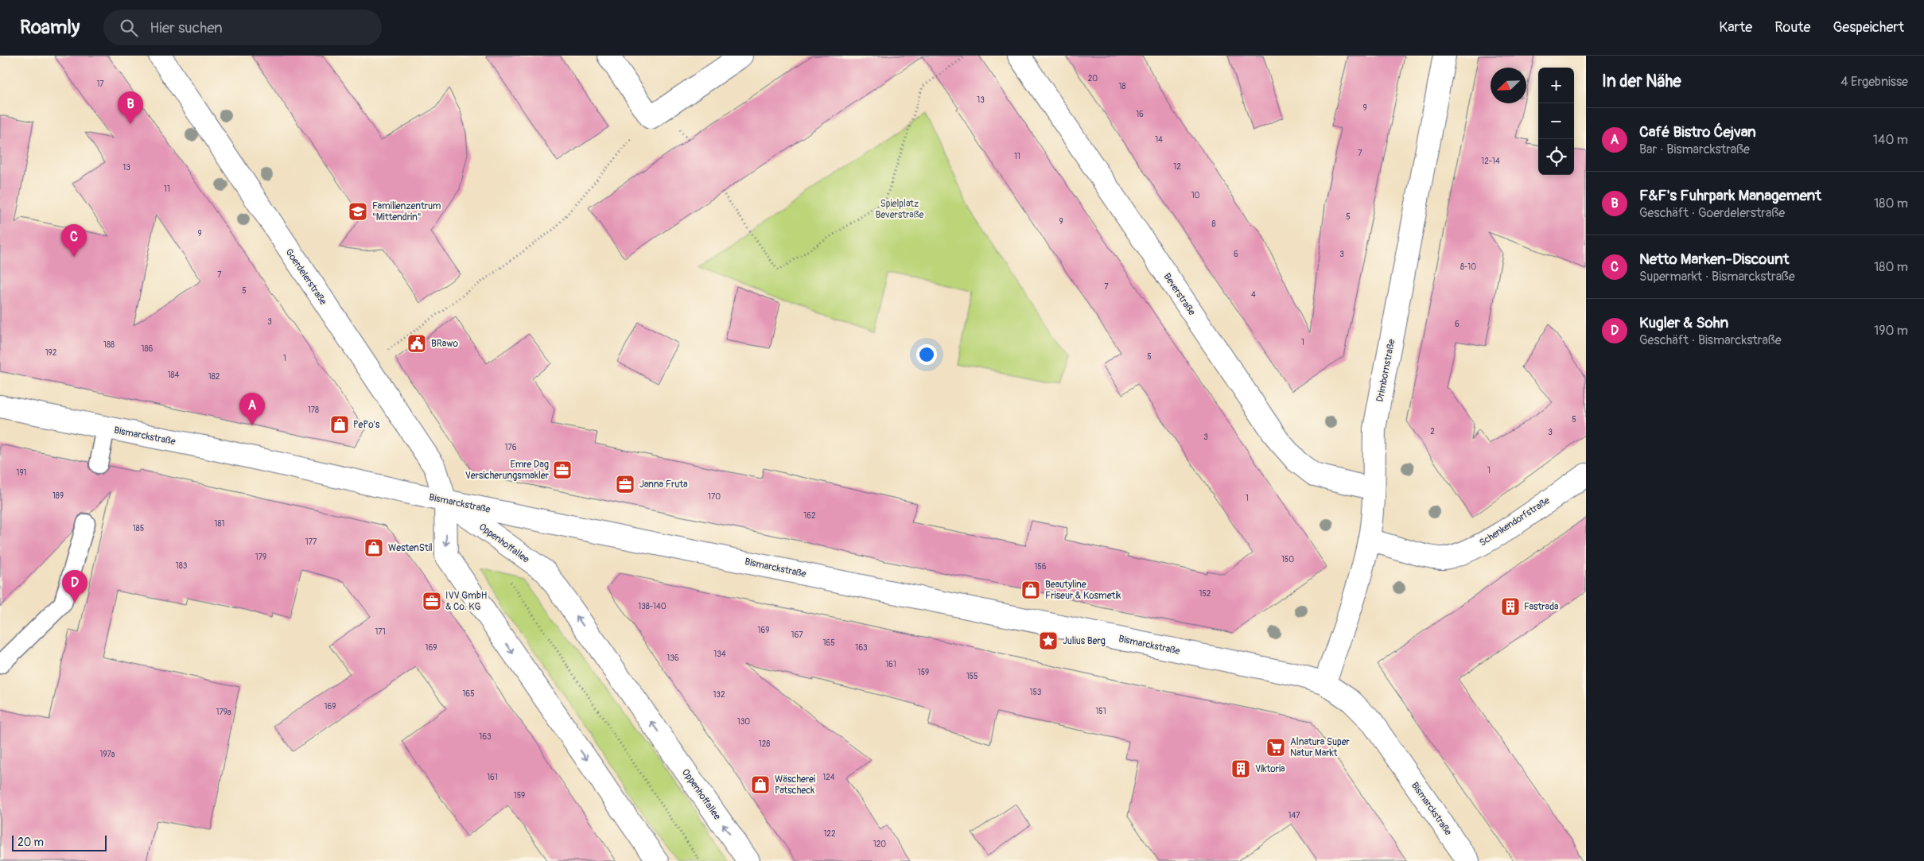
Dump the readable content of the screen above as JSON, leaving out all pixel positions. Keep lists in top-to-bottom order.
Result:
{
  "streets": {
    "street": [
      "Goerdelerstraße",
      "Beverstraße",
      "Drimbornstraße",
      "Bismarckstraße",
      "Schenkendorfstraße",
      "Oppenhoffallee"
    ]
  },
  "crossings": [
    ["Goerdelerstraße", "Bismarckstraße"],
    ["Goerdelerstraße", "Oppenhoffallee"],
    ["Beverstraße", "Drimbornstraße"],
    ["Drimbornstraße", "Bismarckstraße"],
    ["Drimbornstraße", "Schenkendorfstraße"],
    ["Bismarckstraße", "Oppenhoffallee"]
  ],
  "parks": ["Spielplatz Beverstraße"],
  "places": {
    "school or university": ["Familienzentrum \"Mittendrin\""],
    "public building": ["BRawo"],
    "shop": [
      "PePo's",
      "WestenStil",
      "Beautyline Friseur & Kosmetik",
      "Wäscherei Patscheck"
    ],
    "office": ["Emre Dag Versicherungsmakler", "Janna Fruta", "IVV GmbH & Co. KG"],
    "building": ["Fastrada", "Viktoria"],
    "place": ["Julius Berg"],
    "supermarket": ["Alnatura Super Natur Markt"]
  },
  "house_numbers": [
    "20",
    "17",
    "18",
    "13",
    "9",
    "16",
    "14",
    "7",
    "11",
    "12-14",
    "12",
    "13",
    "11",
    "10",
    "5",
    "9",
    "8",
    "9",
    "6",
    "3",
    "8-10",
    "7",
    "7",
    "5",
    "4",
    "3",
    "6",
    "1",
    "188",
    "186",
    "192",
    "5",
    "1",
    "184",
    "182",
    "178",
    "5",
    "2",
    "3",
    "3",
    "176",
    "1",
    "191",
    "189",
    "170",
    "1",
    "162",
    "181",
    "185",
    "177",
    "179",
    "150",
    "183",
    "156",
    "152",
    "138-140",
    "169",
    "171",
    "167",
    "165",
    "169",
    "163",
    "134",
    "136",
    "161",
    "159",
    "155",
    "153",
    "165",
    "132",
    "169",
    "151",
    "179a",
    "130",
    "163",
    "128",
    "197a",
    "161",
    "124",
    "159",
    "147",
    "122",
    "120"
  ],
  "scale_bar": "20 m",
  "north": "bottom left",
  "page": {
    "header": "Roamly",
    "search": "Hier suchen",
    "nav": ["Karte", "Route", "Gespeichert"],
    "heading": ["In der Nähe", "4 Ergebnisse"],
    "map_buttons": ["+", "−"],
    "pins": [
      "B",
      "C",
      "A",
      "D"
    ],
    "list": [
      {
        "mark": "A",
        "name": "Café Bistro Ćejvan",
        "note": "Bar · Bismarckstraße",
        "value": "140 m"
      },
      {
        "mark": "B",
        "name": "F&F's Fuhrpark Management",
        "note": "Geschäft · Goerdelerstraße",
        "value": "180 m"
      },
      {
        "mark": "C",
        "name": "Netto Marken-Discount",
        "note": "Supermarkt · Bismarckstraße",
        "value": "180 m"
      },
      {
        "mark": "D",
        "name": "Kugler & Sohn",
        "note": "Geschäft · Bismarckstraße",
        "value": "190 m"
      }
    ],
    "scale": "20 m"
  }
}
